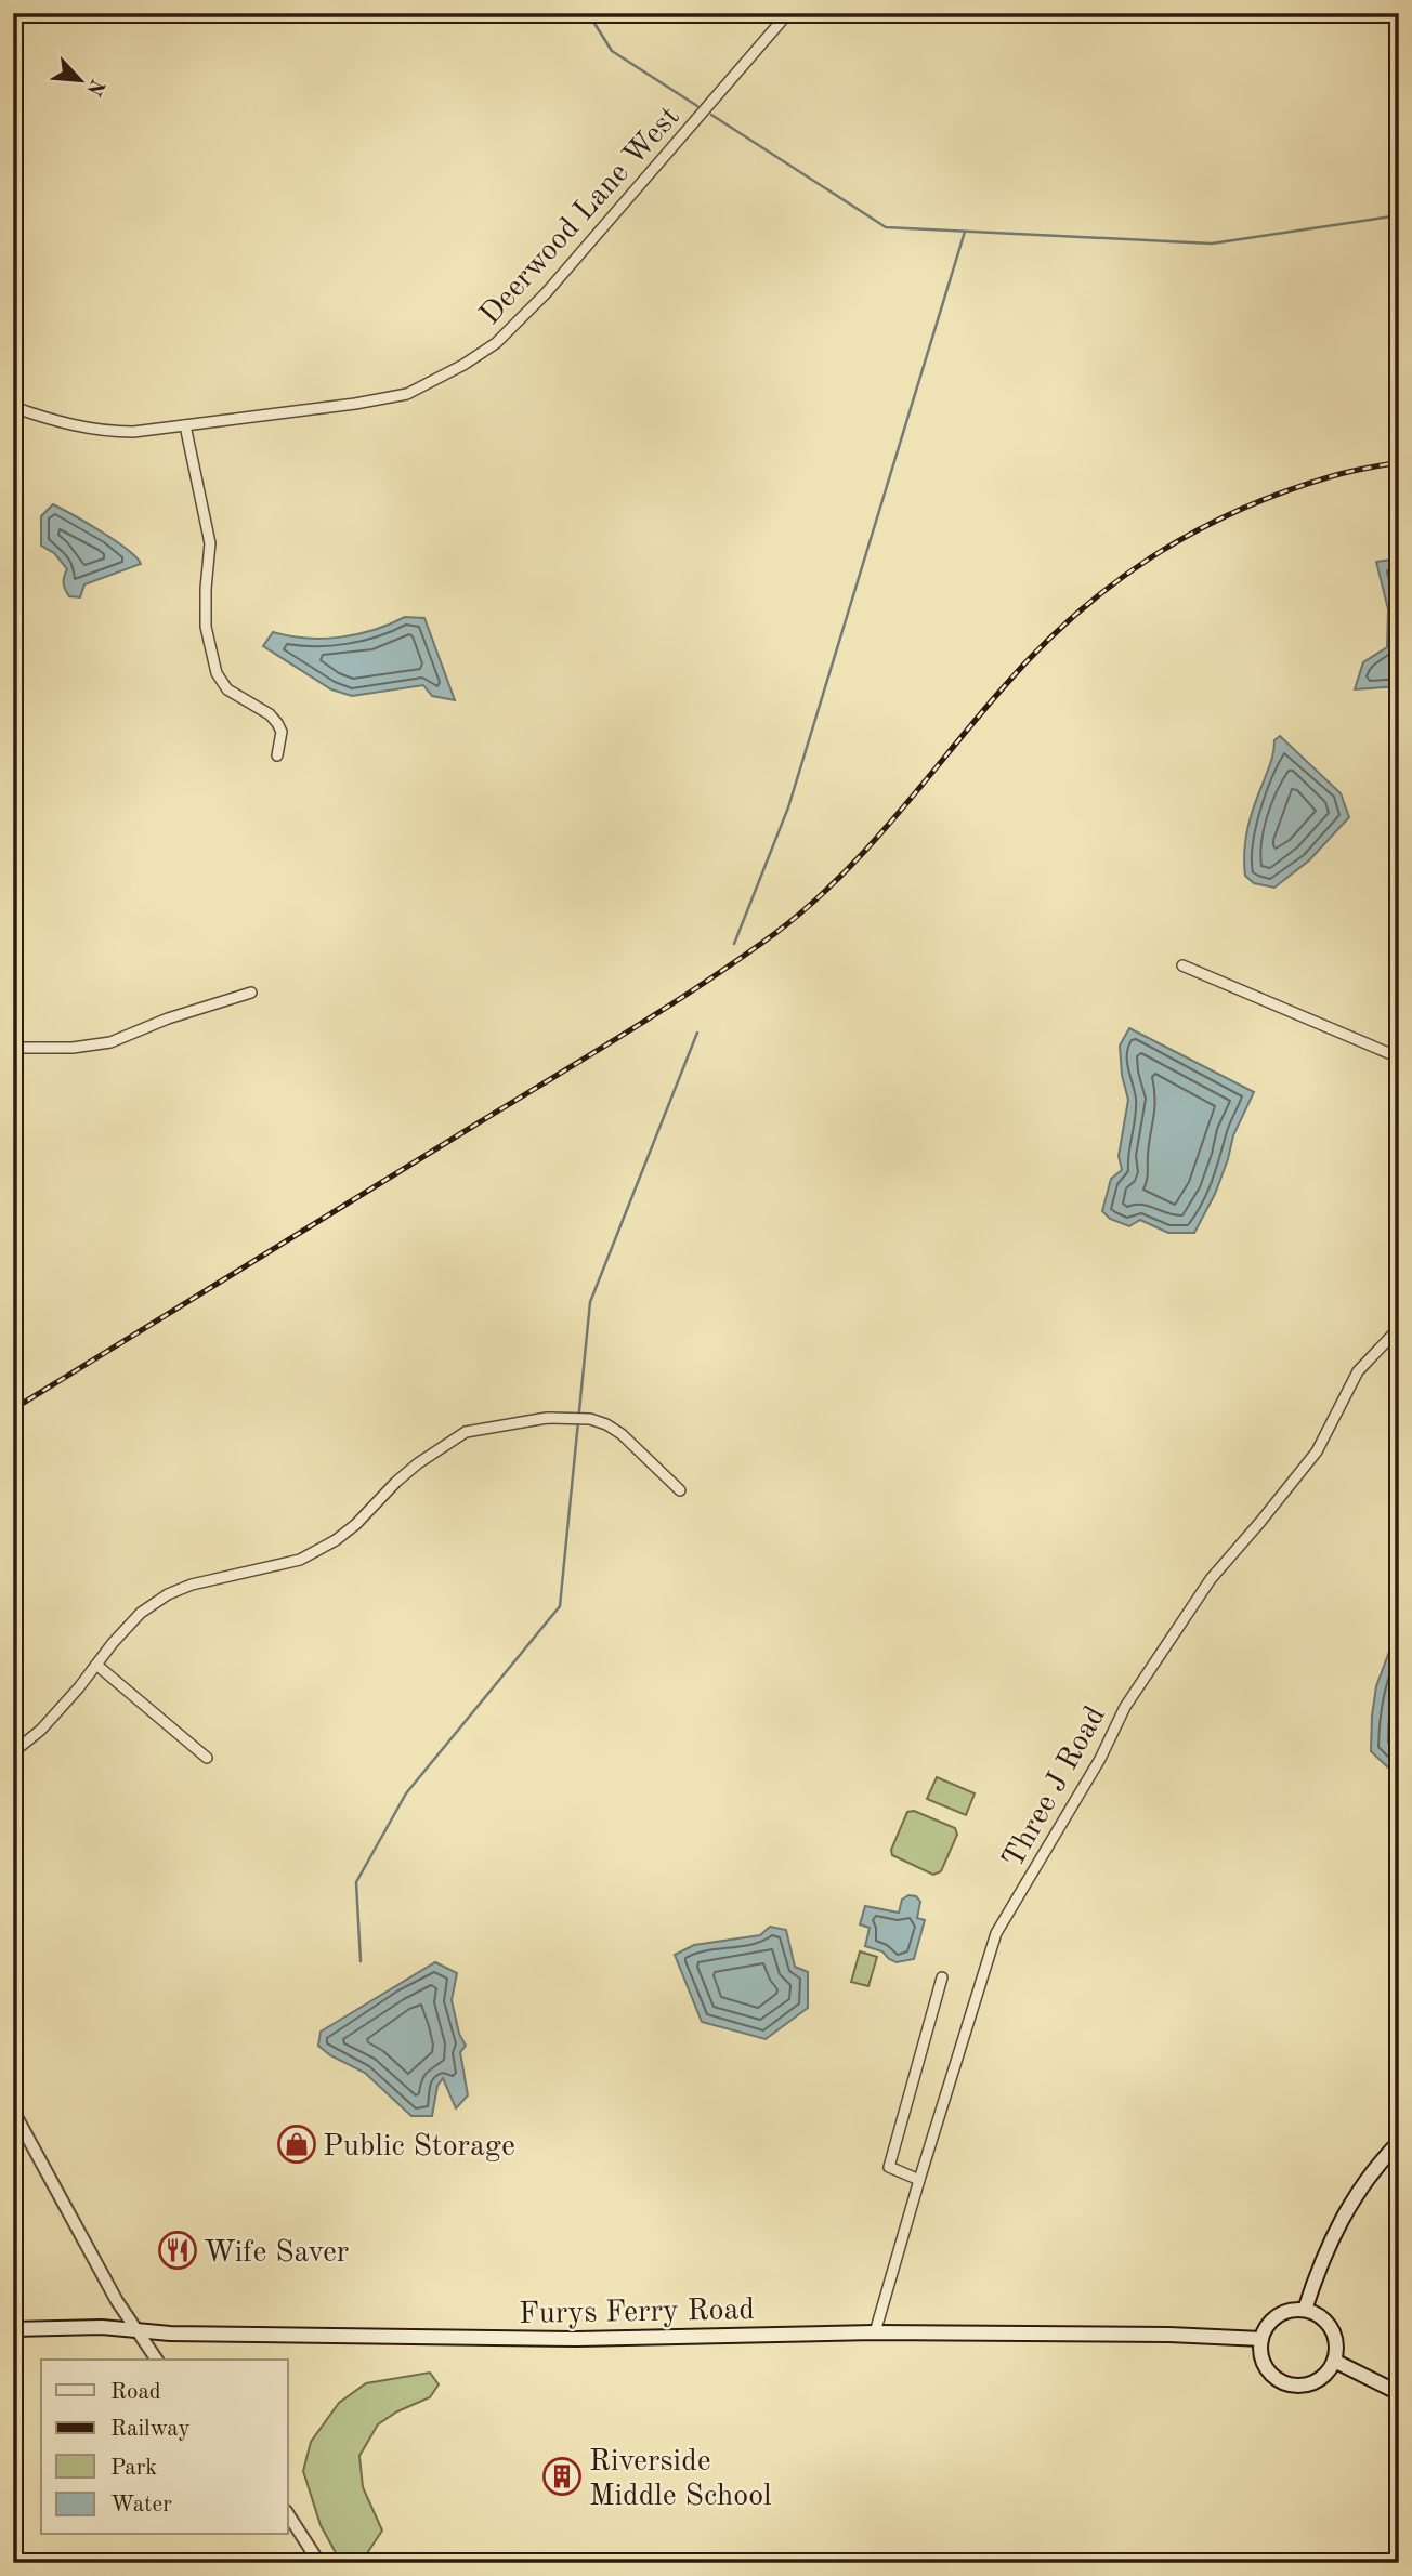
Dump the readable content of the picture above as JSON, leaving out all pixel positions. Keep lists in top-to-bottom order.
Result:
{
  "streets": {
    "main road": ["Furys Ferry Road"],
    "street": ["Deerwood Lane West", "Three J Road"]
  },
  "crossings": [
    ["Three J Road", "Furys Ferry Road"]
  ],
  "places": {
    "shop": ["Public Storage"],
    "restaurant": ["Wife Saver"],
    "building": ["Riverside Middle School"]
  },
  "legend": [
    "Road",
    "Railway",
    "Park",
    "Water"
  ],
  "north": "bottom right"
}
